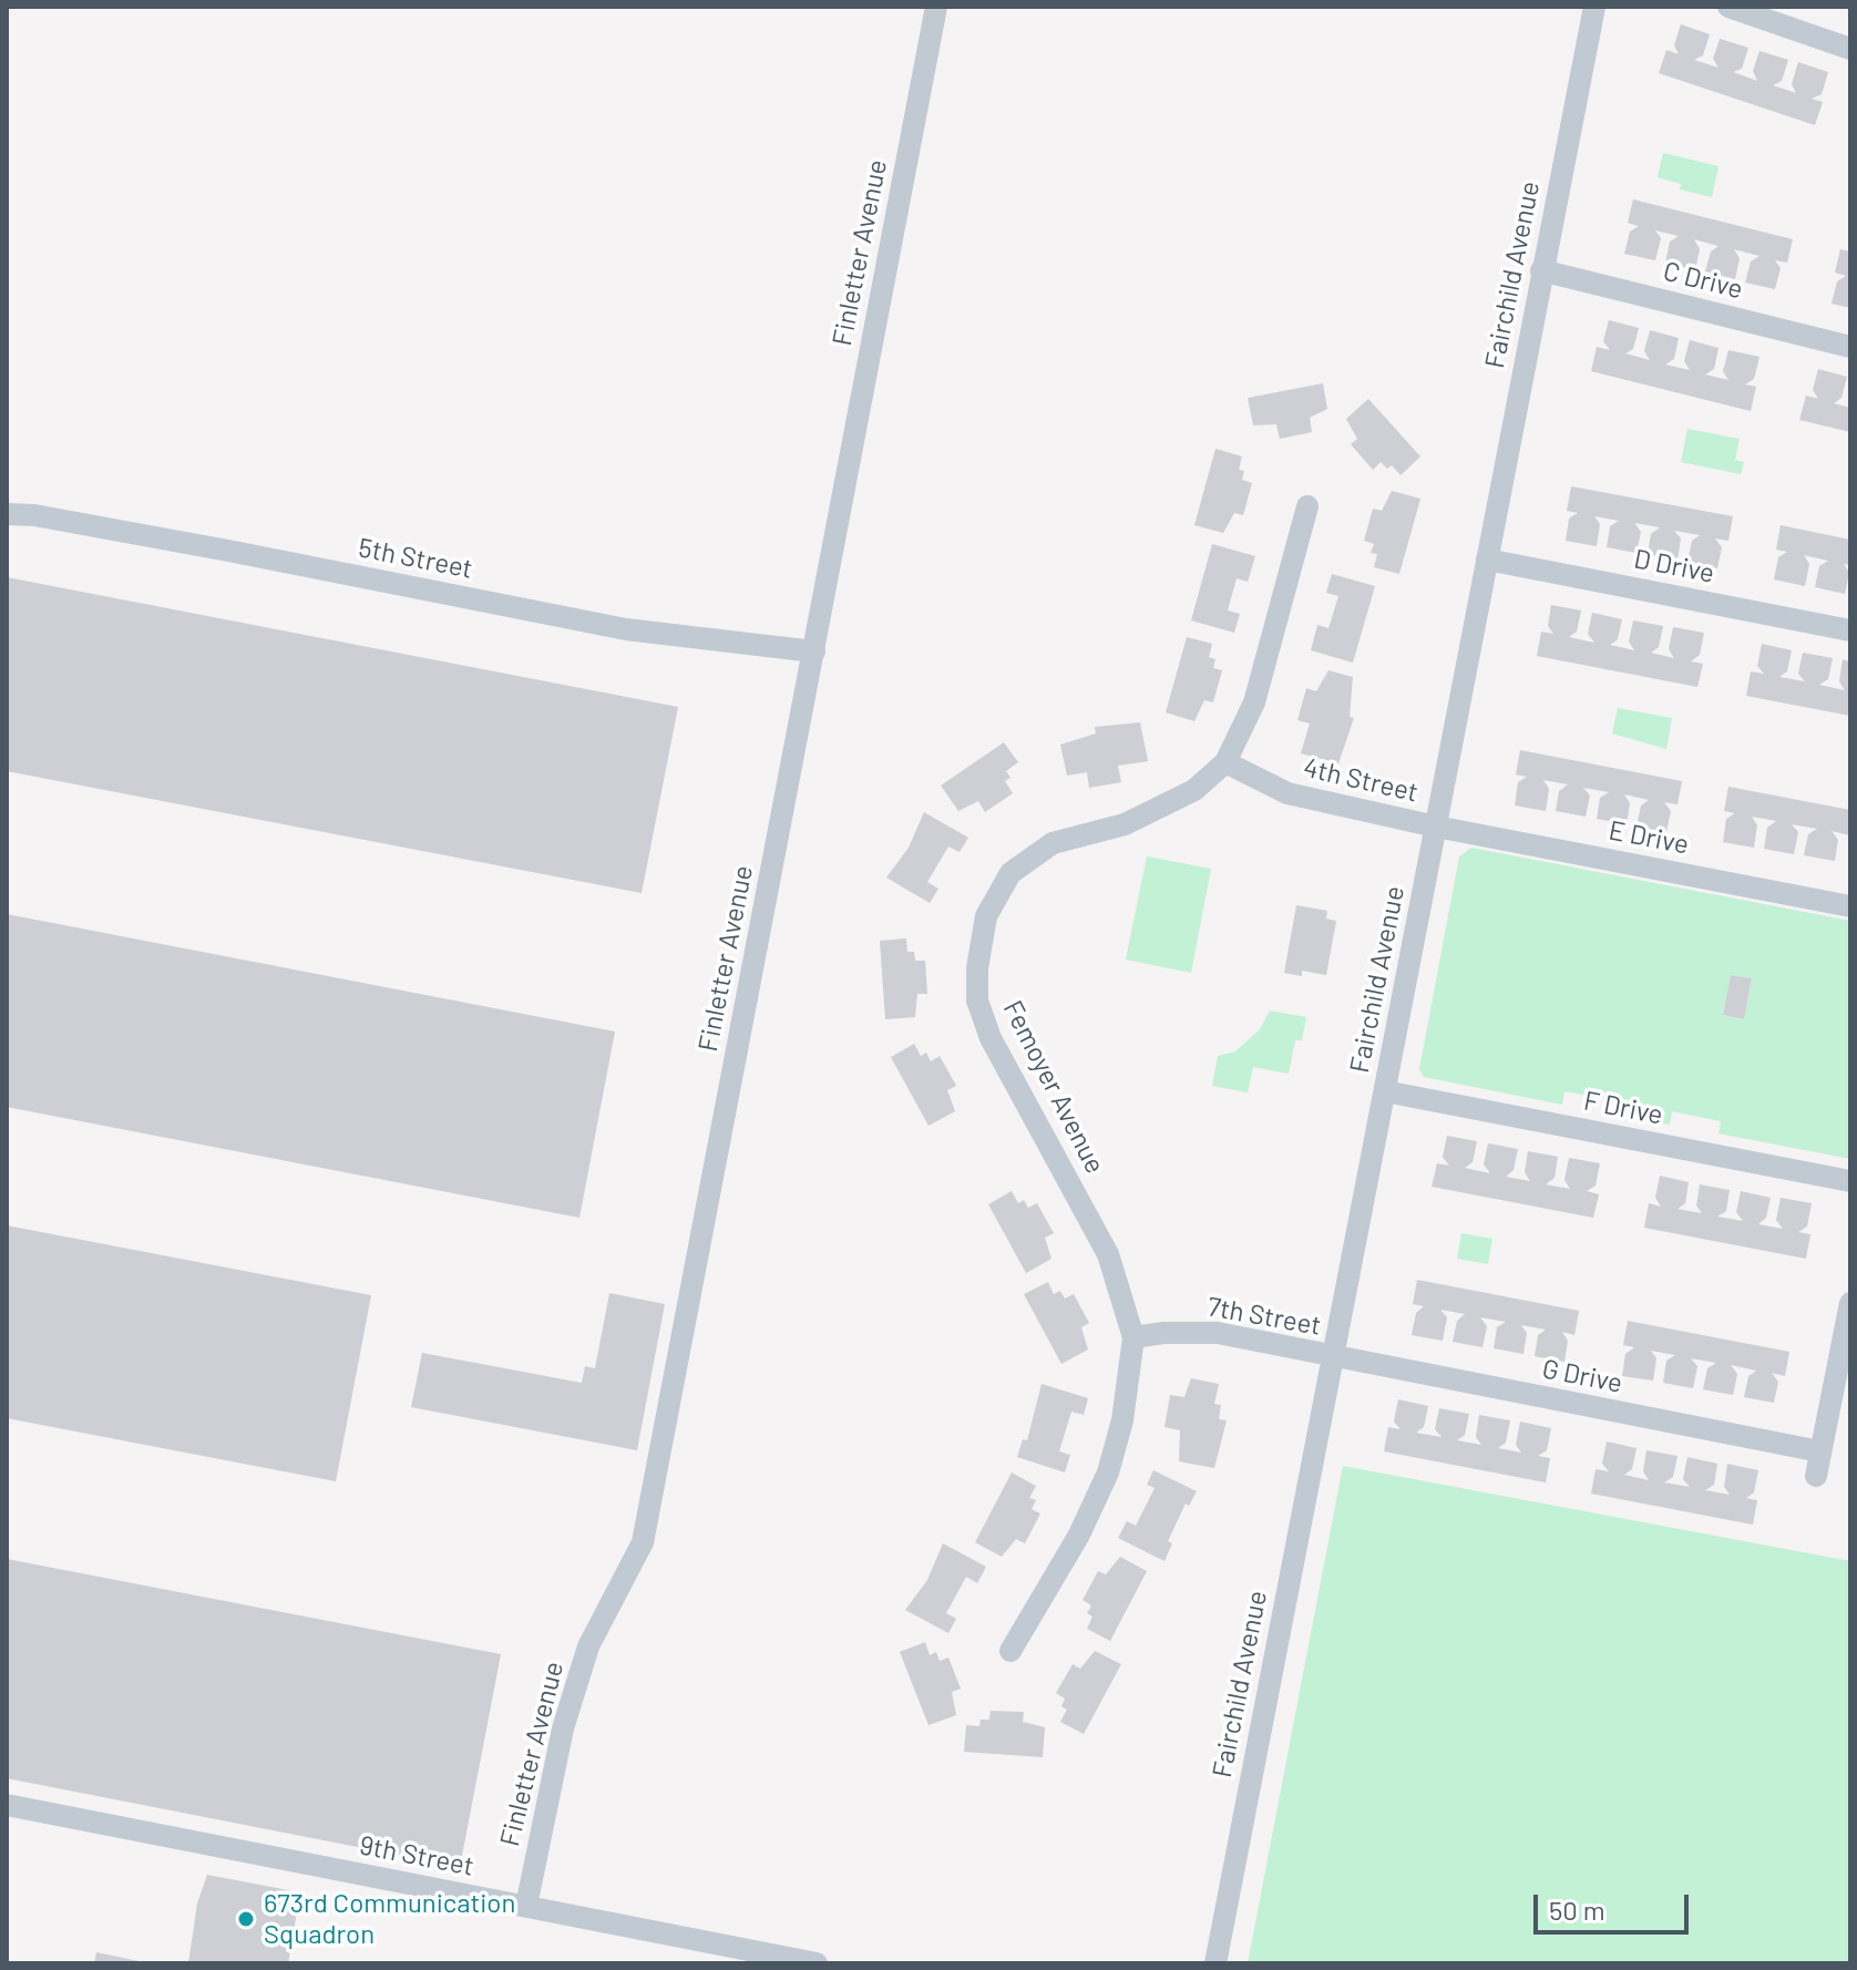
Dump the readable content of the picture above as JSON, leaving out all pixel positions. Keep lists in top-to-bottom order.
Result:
{
  "streets": {
    "street": [
      "Finletter Avenue",
      "Fairchild Avenue",
      "C Drive",
      "5th Street",
      "D Drive",
      "4th Street",
      "E Drive",
      "Femoyer Avenue",
      "F Drive",
      "7th Street",
      "G Drive",
      "9th Street"
    ]
  },
  "crossings": [
    ["Finletter Avenue", "5th Street"],
    ["Finletter Avenue", "9th Street"],
    ["Fairchild Avenue", "C Drive"],
    ["Fairchild Avenue", "D Drive"],
    ["Fairchild Avenue", "4th Street"],
    ["Fairchild Avenue", "E Drive"],
    ["Fairchild Avenue", "F Drive"],
    ["Fairchild Avenue", "7th Street"],
    ["Fairchild Avenue", "G Drive"],
    ["4th Street", "E Drive"],
    ["4th Street", "Femoyer Avenue"],
    ["Femoyer Avenue", "7th Street"],
    ["7th Street", "G Drive"]
  ],
  "places": ["673rd Communication Squadron"],
  "scale_bar": "50 m"
}
